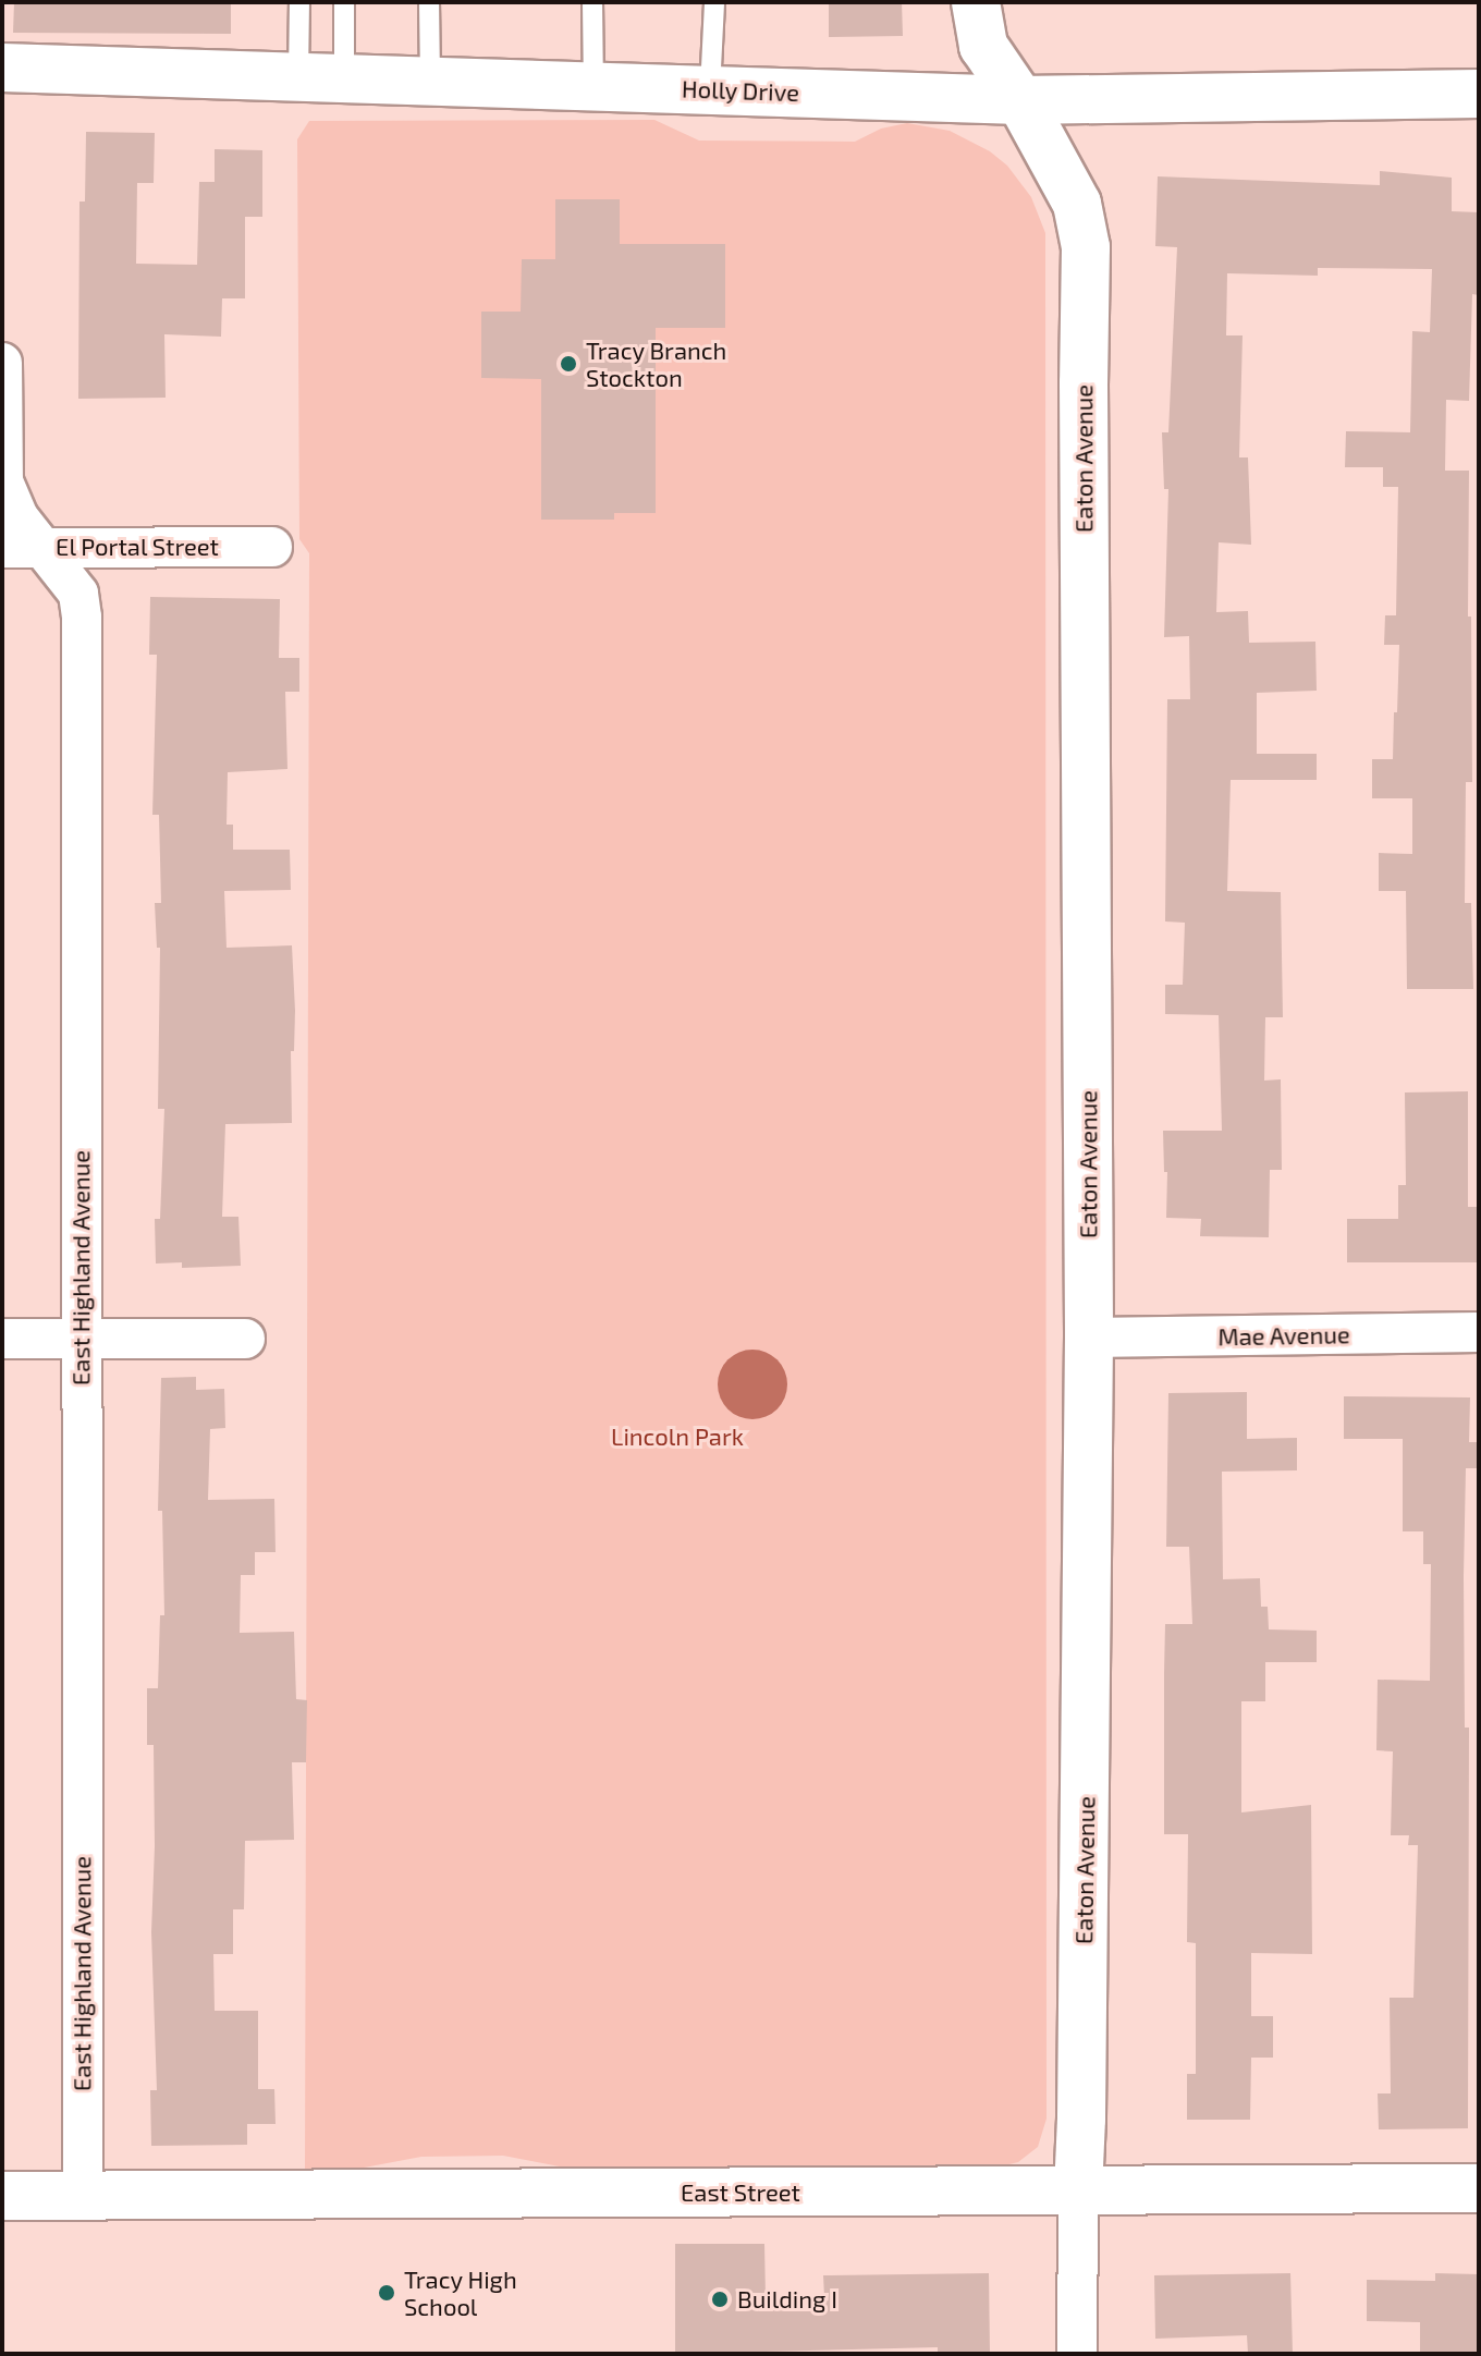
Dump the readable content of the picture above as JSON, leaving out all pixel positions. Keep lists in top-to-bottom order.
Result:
{
  "streets": {
    "street": [
      "Holly Drive",
      "Eaton Avenue",
      "El Portal Street",
      "East Highland Avenue",
      "Mae Avenue",
      "East Street"
    ]
  },
  "crossings": [
    ["Holly Drive", "Eaton Avenue"],
    ["Eaton Avenue", "Mae Avenue"],
    ["Eaton Avenue", "East Street"],
    ["El Portal Street", "East Highland Avenue"],
    ["East Highland Avenue", "East Street"]
  ],
  "parks": ["Lincoln Park"],
  "places": ["Tracy Branch Stockton", "Tracy High School", "Building I"]
}
